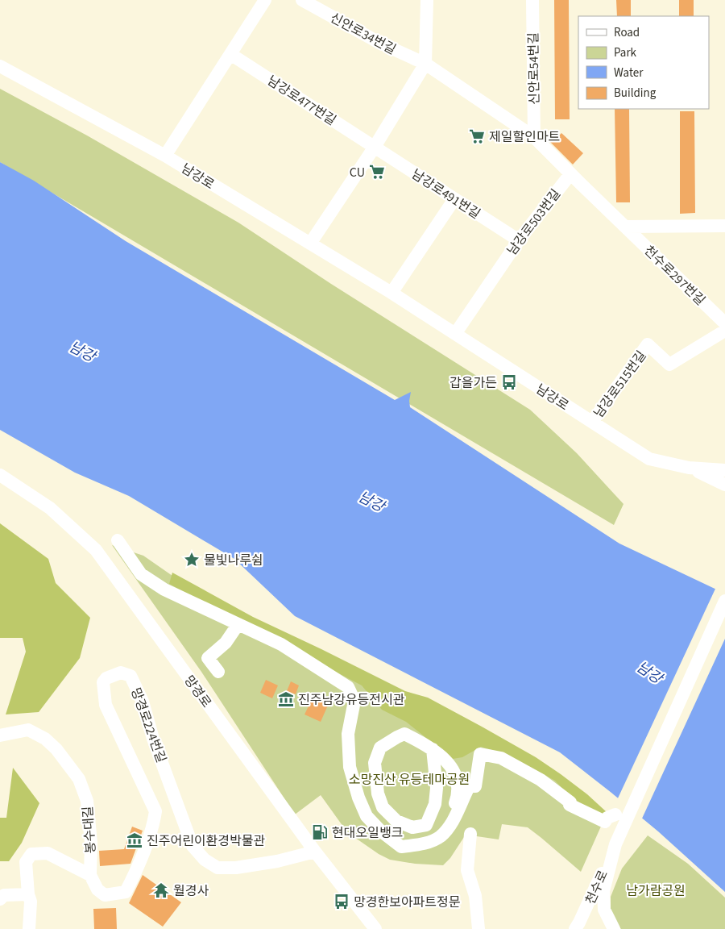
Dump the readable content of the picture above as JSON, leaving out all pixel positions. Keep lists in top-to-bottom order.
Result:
{
  "streets": {
    "street": [
      "신안로34번길",
      "신안로54번길",
      "남강로477번길",
      "남강로",
      "남강로491번길",
      "남강로503번길",
      "천수로297번길",
      "남강로515번길",
      "망경로",
      "망경로224번길",
      "봉수대길",
      "천수로"
    ]
  },
  "crossings": [
    ["남강로477번길", "남강로491번길"],
    ["남강로", "남강로503번길"],
    ["남강로", "남강로515번길"],
    ["남강로491번길", "남강로503번길"],
    ["망경로", "망경로224번길"],
    ["망경로224번길", "봉수대길"]
  ],
  "water": ["남강"],
  "parks": ["소망진산 유등테마공원", "남가람공원"],
  "places": {
    "supermarket": ["제일할인마트", "CU"],
    "bus stop": ["갑을가든", "망경한보아파트정문"],
    "place": ["물빛나루쉼"],
    "museum": ["진주남강유등전시관", "진주어린이환경박물관"],
    "fuel station": ["현대오일뱅크"],
    "temple": ["월경사"]
  },
  "legend": [
    "Road",
    "Park",
    "Water",
    "Building"
  ]
}
